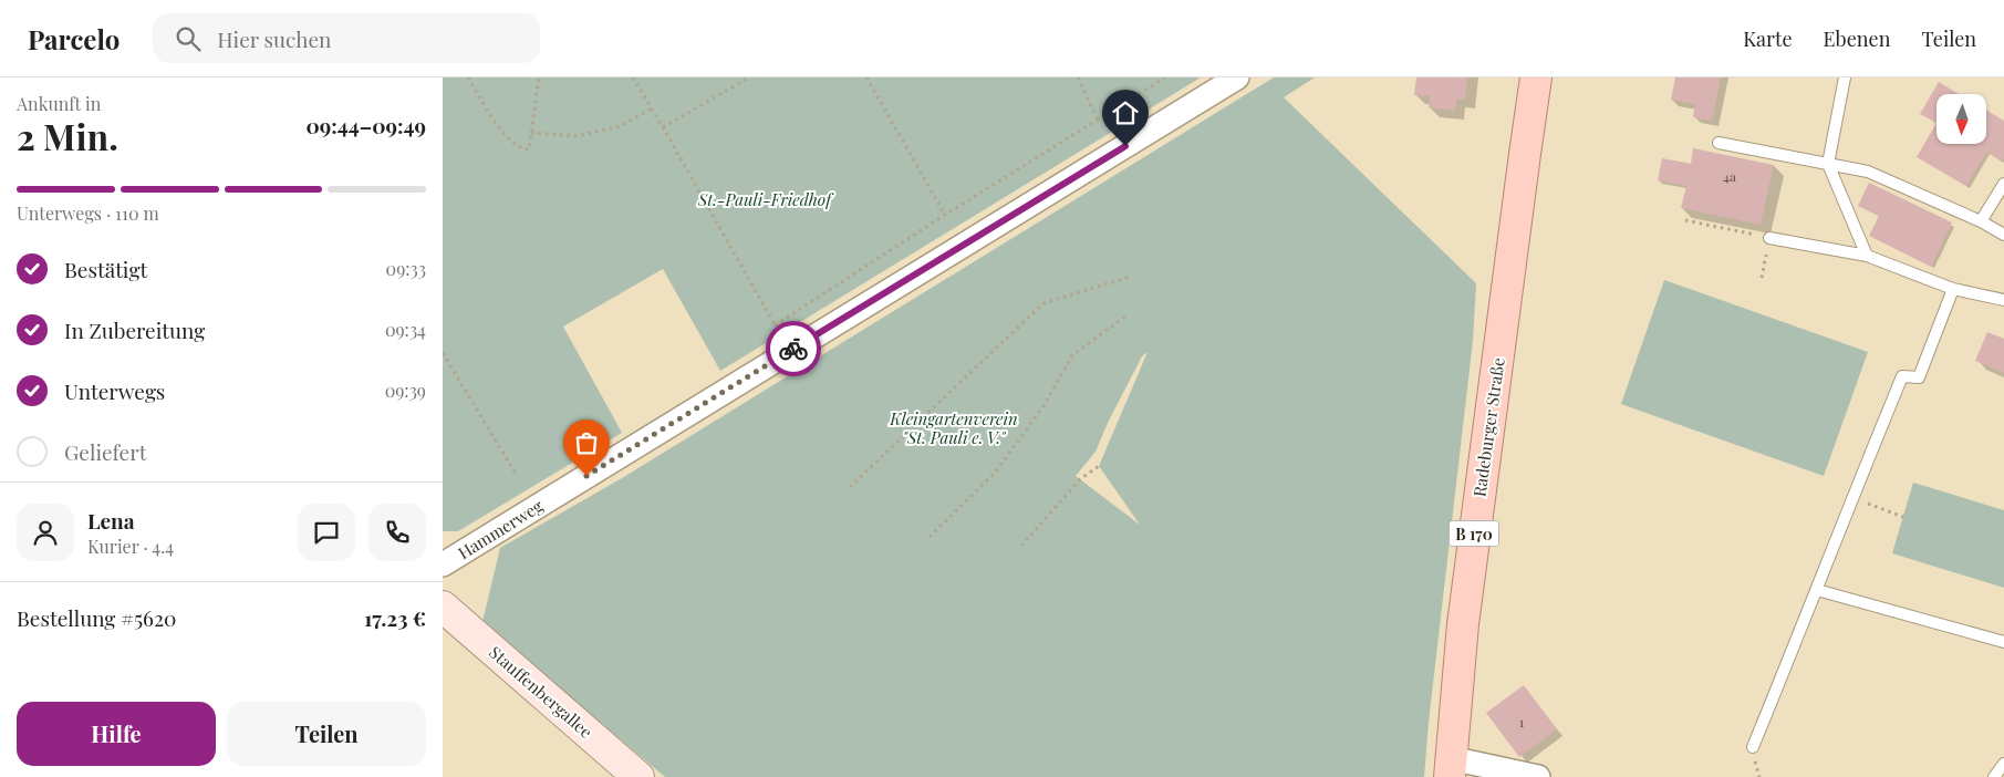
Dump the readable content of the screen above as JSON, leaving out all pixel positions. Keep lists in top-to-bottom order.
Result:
{
  "streets": {
    "main road": ["Radeburger Straße", "B 170", "Stauffenbergallee"],
    "street": ["Hammerweg"]
  },
  "parks": ["St.-Pauli-Friedhof", "Kleingartenverein \"St. Pauli e. V.\""],
  "house_numbers": ["4a", "1"],
  "north": "bottom",
  "page": {
    "header": "Parcelo",
    "search": "Hier suchen",
    "nav": ["Karte", "Ebenen", "Teilen"],
    "heading": ["2 Min.", "Ankunft in", "09:44–09:49"],
    "panel": [
      "Lena",
      "Kurier · 4.4",
      "Bestellung #5620",
      "17.23 €"
    ],
    "bar": "Unterwegs · 110 m",
    "list": [
      ["Bestätigt", "09:33"],
      ["In Zubereitung", "09:34"],
      ["Unterwegs", "09:39"],
      "Geliefert"
    ],
    "buttons": ["Hilfe", "Teilen"]
  }
}
